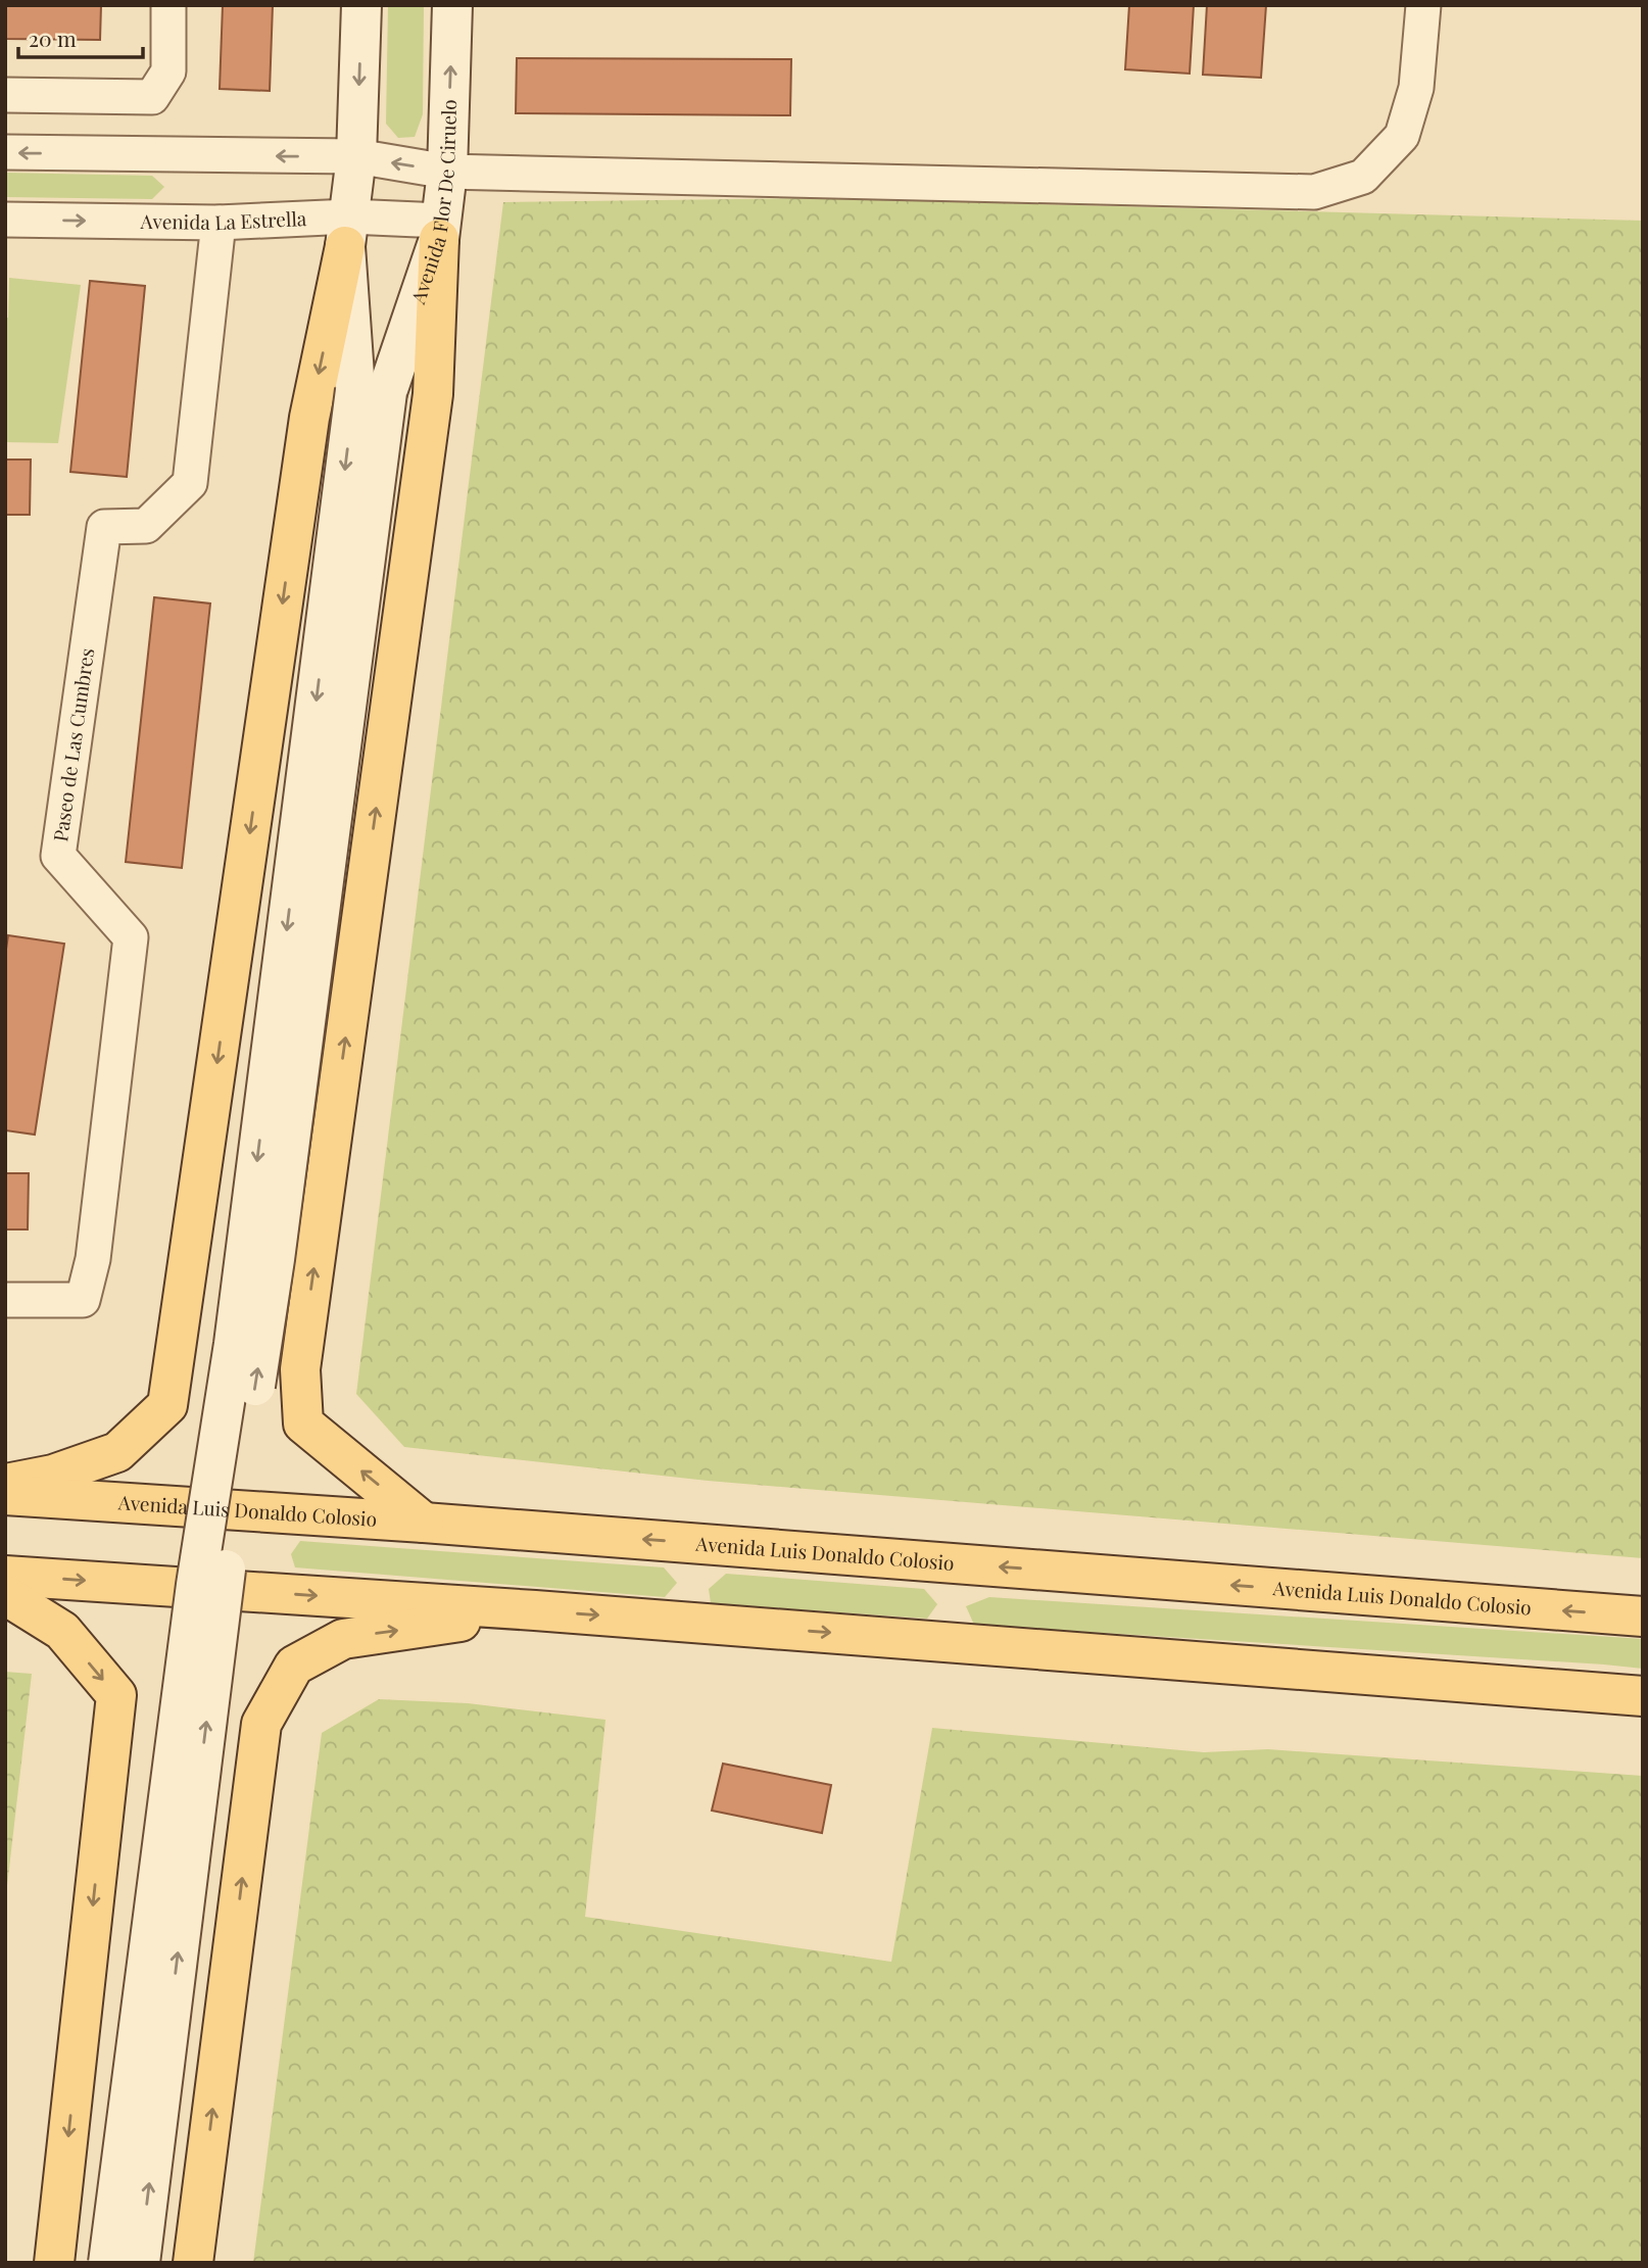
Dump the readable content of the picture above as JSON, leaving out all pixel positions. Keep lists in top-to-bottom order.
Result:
{
  "streets": {
    "main road": ["Avenida Flor De Ciruelo", "Avenida Luis Donaldo Colosio"],
    "street": ["Avenida La Estrella", "Paseo de Las Cumbres"]
  },
  "crossings": [
    ["Avenida Flor De Ciruelo", "Avenida La Estrella"],
    ["Avenida La Estrella", "Paseo de Las Cumbres"]
  ],
  "scale_bar": "20 m"
}
